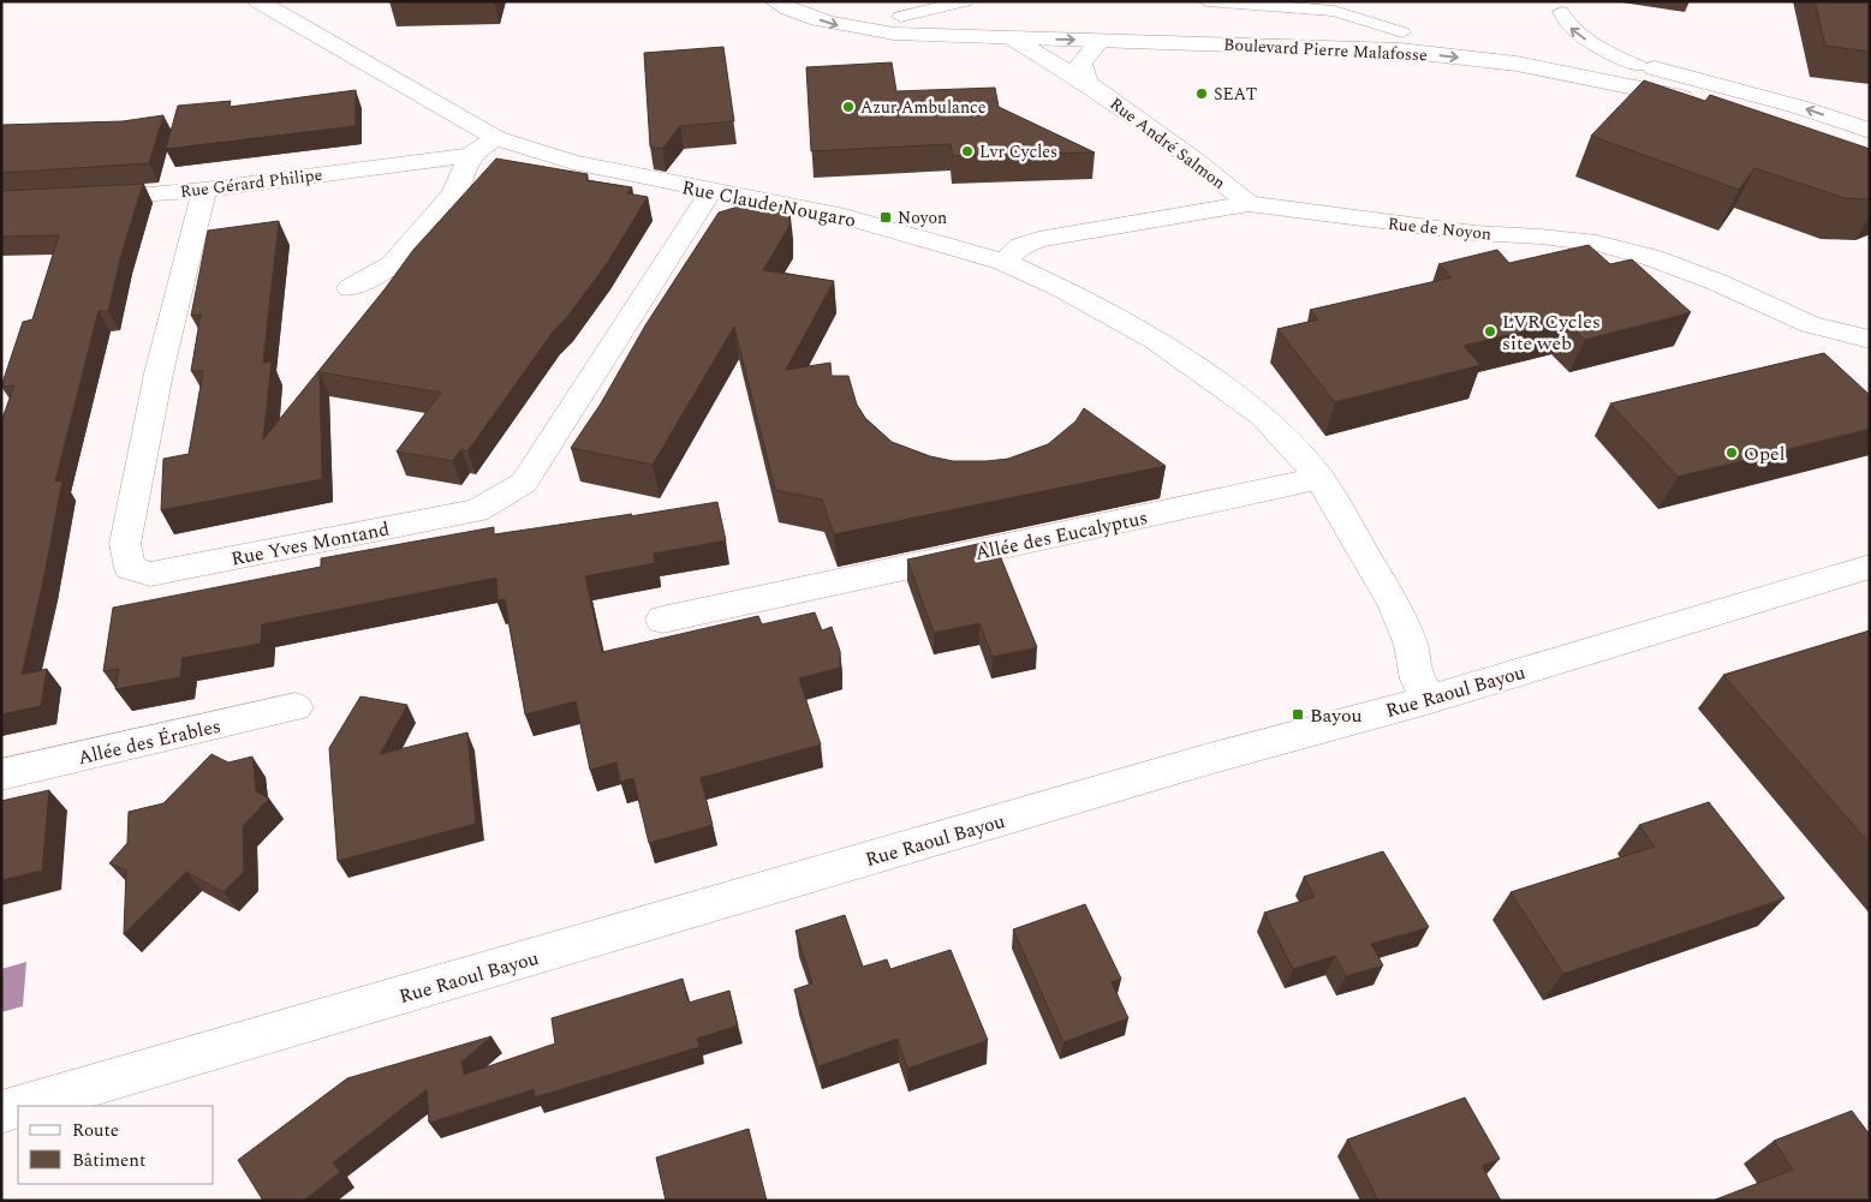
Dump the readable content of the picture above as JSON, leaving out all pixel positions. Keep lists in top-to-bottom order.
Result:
{
  "streets": {
    "street": [
      "Boulevard Pierre Malafosse",
      "Rue André Salmon",
      "Rue Gérard Philipe",
      "Rue Claude Nougaro",
      "Rue de Noyon",
      "Allée des Eucalyptus",
      "Rue Yves Montand",
      "Rue Raoul Bayou",
      "Allée des Érables"
    ]
  },
  "crossings": [
    ["Boulevard Pierre Malafosse", "Rue André Salmon"],
    ["Rue André Salmon", "Rue de Noyon"],
    ["Rue Gérard Philipe", "Rue Claude Nougaro"],
    ["Rue Gérard Philipe", "Rue Yves Montand"],
    ["Rue Claude Nougaro", "Rue de Noyon"],
    ["Rue Claude Nougaro", "Allée des Eucalyptus"],
    ["Rue Claude Nougaro", "Rue Yves Montand"],
    ["Rue Claude Nougaro", "Rue Raoul Bayou"]
  ],
  "places": {
    "other": [
      "SEAT",
      "Azur Ambulance",
      "Lvr Cycles",
      "LVR Cycles site web",
      "Opel"
    ],
    "transit": ["Noyon", "Bayou"]
  },
  "legend": ["Route", "Bâtiment"]
}
